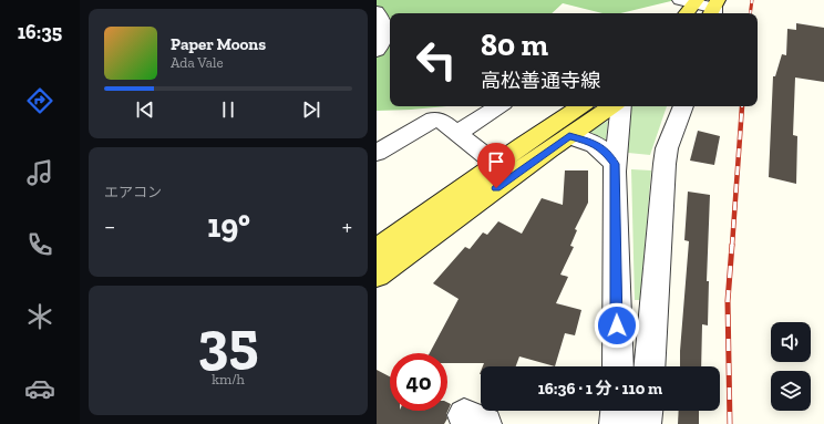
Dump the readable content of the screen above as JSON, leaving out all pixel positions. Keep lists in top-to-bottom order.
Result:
{
  "page": {
    "tabs": "16:35",
    "turn": ["80 m", "高松善通寺線"],
    "song": ["Paper Moons", "Ada Vale"],
    "tile": [
      "エアコン",
      ["35", "km/h"]
    ],
    "heat": ["−", "19°", "+"],
    "limit": "40",
    "trip": "16:36 · 1 分 · 110 m"
  }
}
